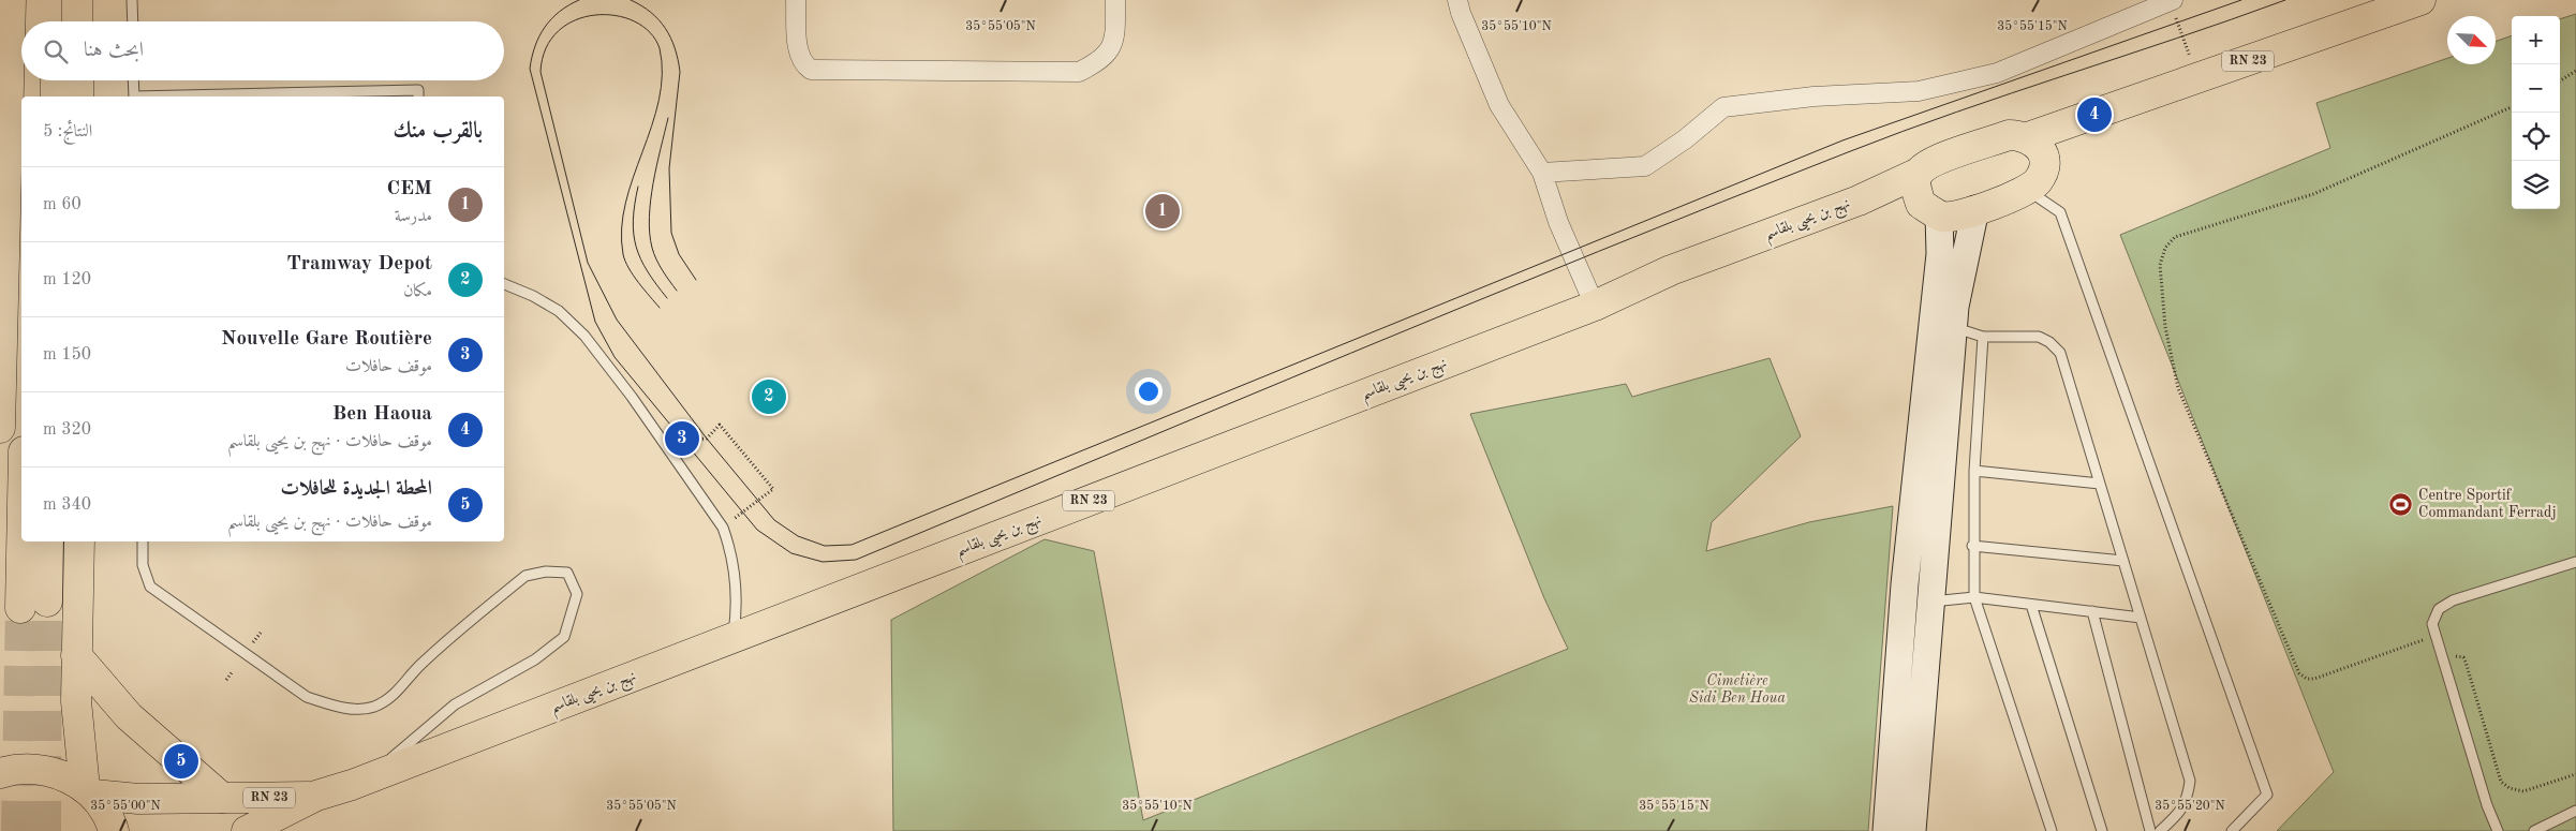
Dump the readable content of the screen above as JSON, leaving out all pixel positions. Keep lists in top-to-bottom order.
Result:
{
  "streets": {
    "main road": ["RN 23", "نهج بن يحيى بلقاسم"]
  },
  "crossings": [
    ["RN 23", "نهج بن يحيى بلقاسم"]
  ],
  "parks": ["Cimetière Sidi Ben Houa"],
  "places": {
    "sports": ["Centre Sportif Commandant Ferradj"]
  },
  "north": "bottom right",
  "page": {
    "map_buttons": ["+", "−"],
    "search": "ابحث هنا",
    "pins": [
      "4",
      "1",
      "2",
      "3",
      "5"
    ],
    "heading": ["بالقرب منك", "النتائج: 5"],
    "list": [
      {
        "mark": "1",
        "name": "CEM",
        "note": "مدرسة",
        "value": "60 m"
      },
      {
        "mark": "2",
        "name": "Tramway Depot",
        "note": "مكان",
        "value": "120 m"
      },
      {
        "mark": "3",
        "name": "Nouvelle Gare Routière",
        "note": "موقف حافلات",
        "value": "150 m"
      },
      {
        "mark": "4",
        "name": "Ben Haoua",
        "note": "موقف حافلات · نهج بن يحيى بلقاسم",
        "value": "320 m"
      },
      {
        "mark": "5",
        "name": "المحطة الجديدة للحافلات",
        "note": "موقف حافلات · نهج بن يحيى بلقاسم",
        "value": "340 m"
      }
    ]
  },
  "coordinates": [
    "35°55'05\"N",
    "35°55'10\"N",
    "35°55'15\"N",
    "35°55'00\"N",
    "35°55'20\"N"
  ]
}
